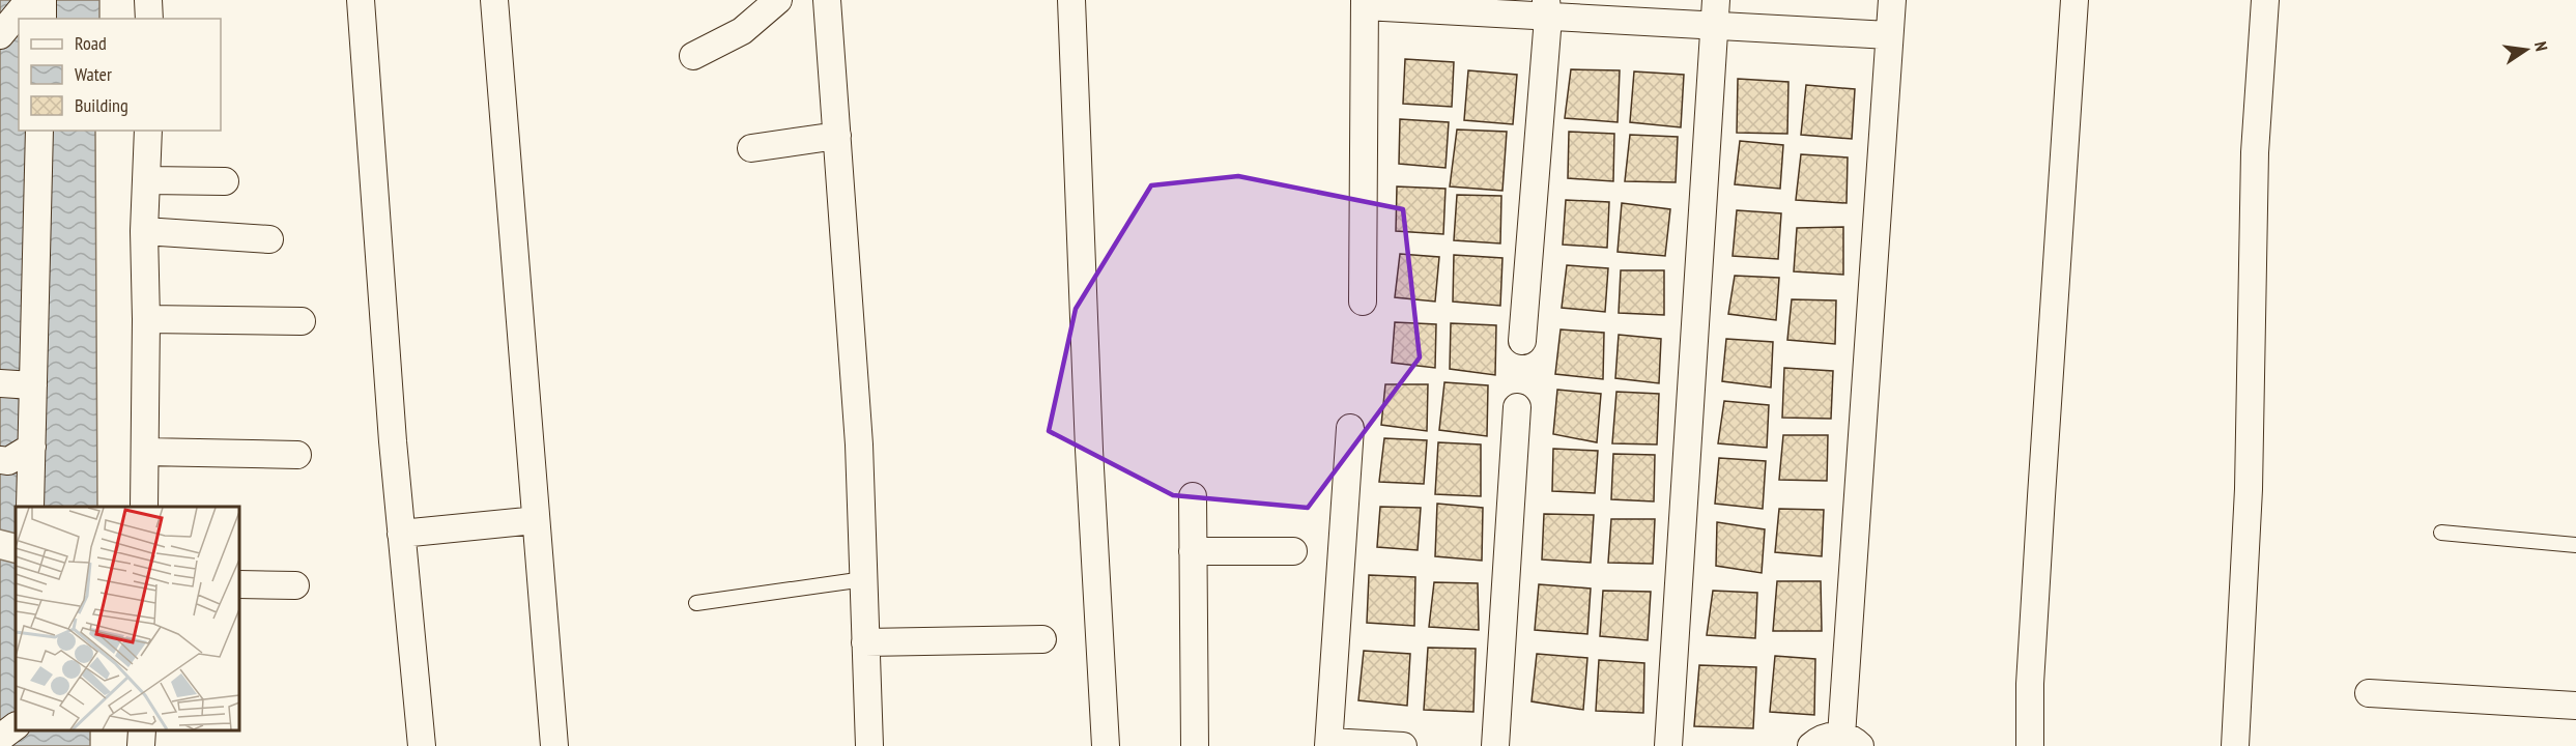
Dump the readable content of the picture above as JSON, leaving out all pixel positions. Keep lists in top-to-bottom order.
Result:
{
  "legend": ["Road", "Water", "Building"],
  "north": "right"
}
